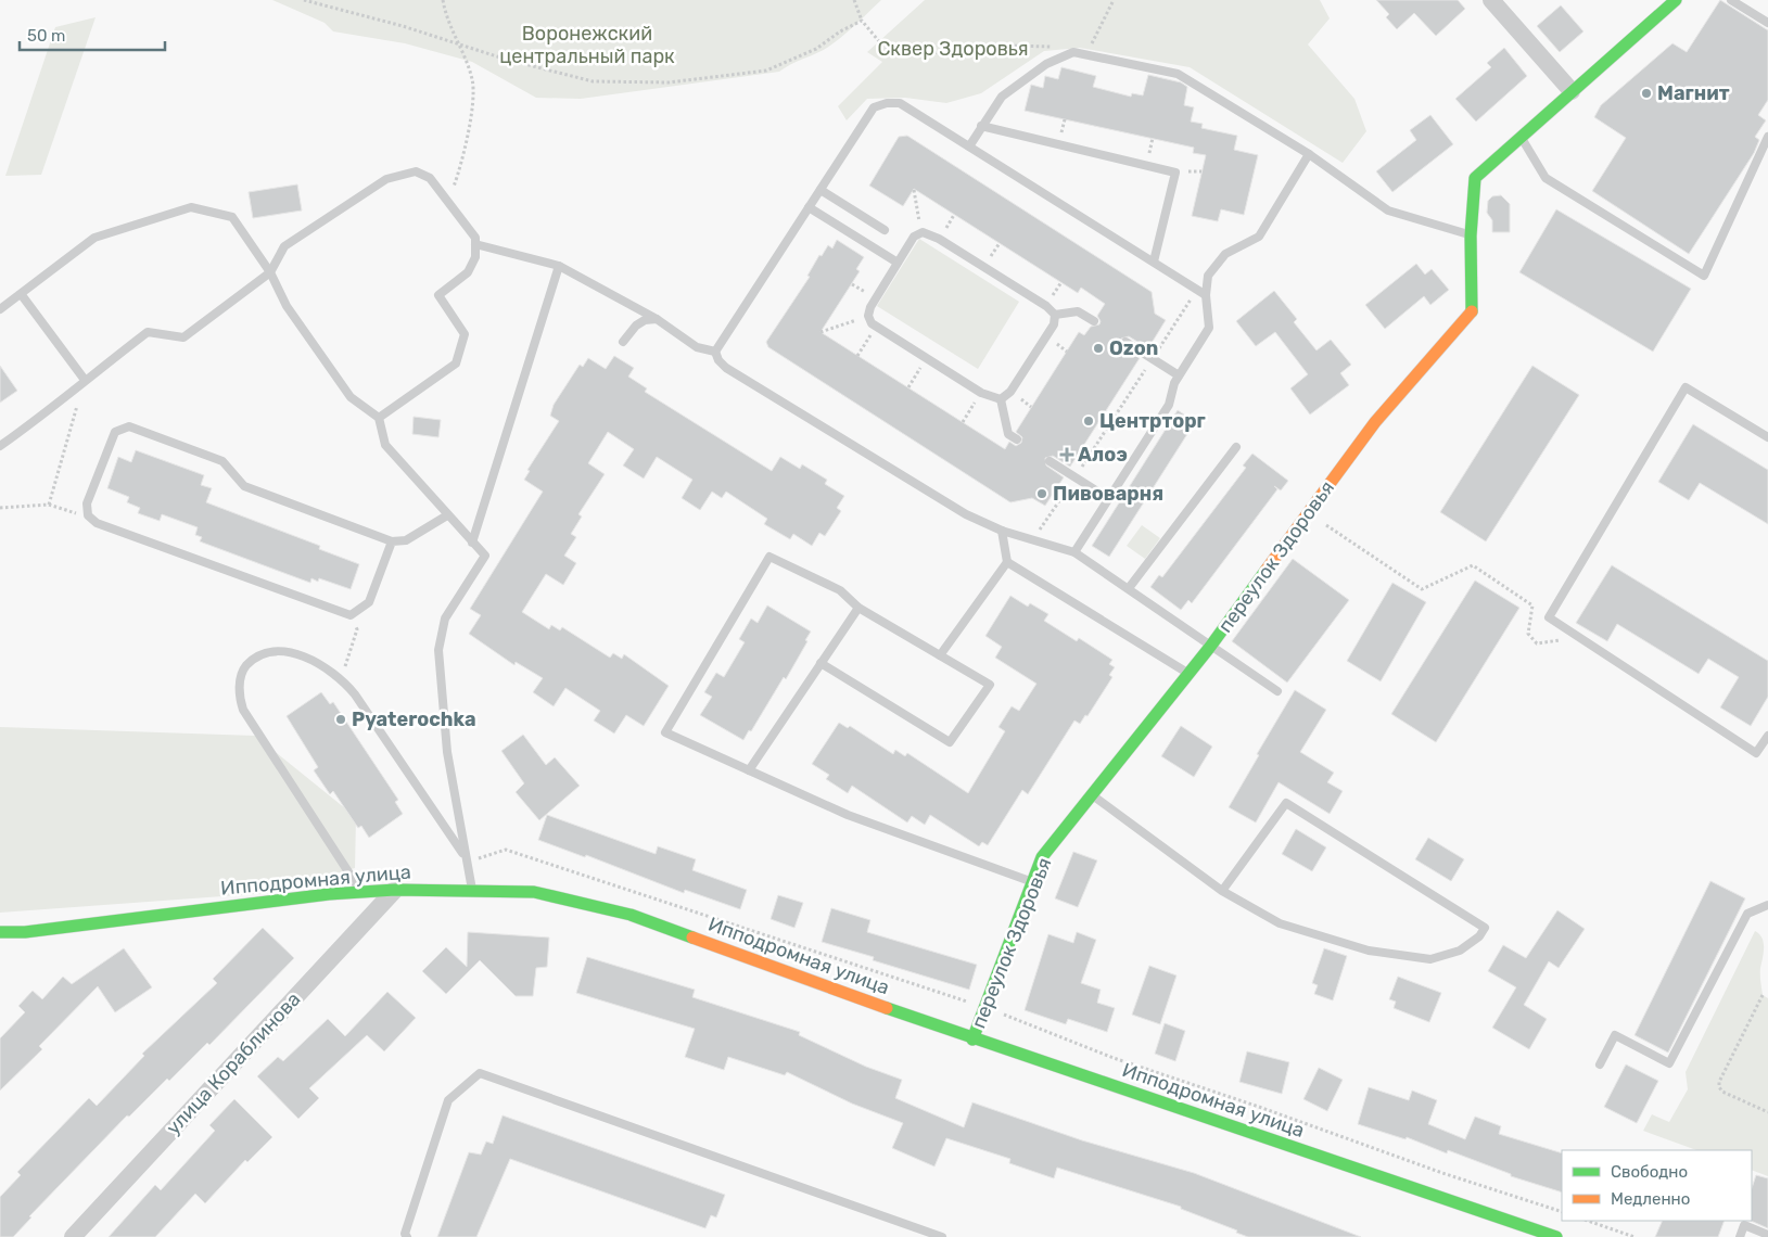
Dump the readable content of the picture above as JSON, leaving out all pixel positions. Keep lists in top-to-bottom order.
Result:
{
  "streets": {
    "street": ["переулок Здоровья", "Ипподромная улица", "улица Кораблинова"]
  },
  "crossings": [
    ["переулок Здоровья", "Ипподромная улица"],
    ["Ипподромная улица", "улица Кораблинова"]
  ],
  "parks": ["Воронежский центральный парк", "Сквер Здоровья"],
  "places": {
    "other": [
      "Магнит",
      "Ozon",
      "Центрторг",
      "Пивоварня",
      "Pyaterochka"
    ],
    "health": ["Алоэ"]
  },
  "legend": ["Свободно", "Медленно"],
  "scale_bar": "50 m"
}
